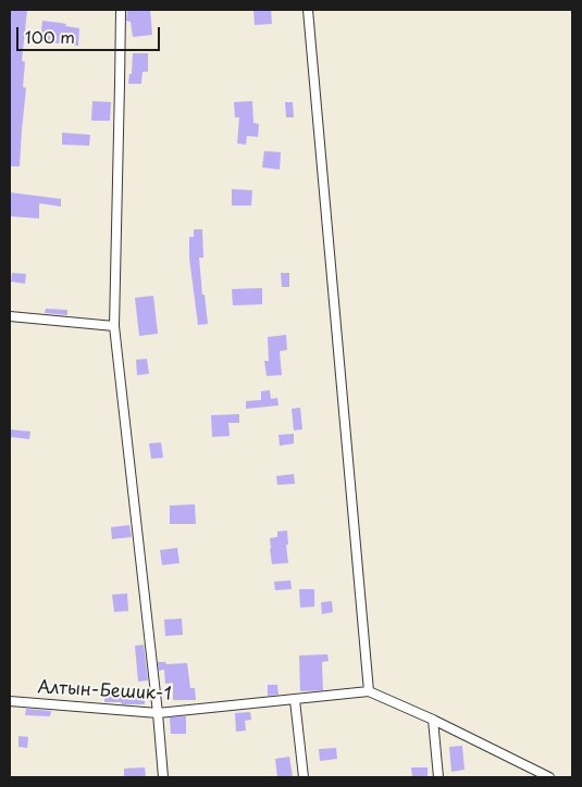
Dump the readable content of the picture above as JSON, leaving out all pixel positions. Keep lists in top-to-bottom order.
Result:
{
  "streets": {
    "street": ["Алтын-Бешик-1"]
  },
  "scale_bar": "100 m"
}
